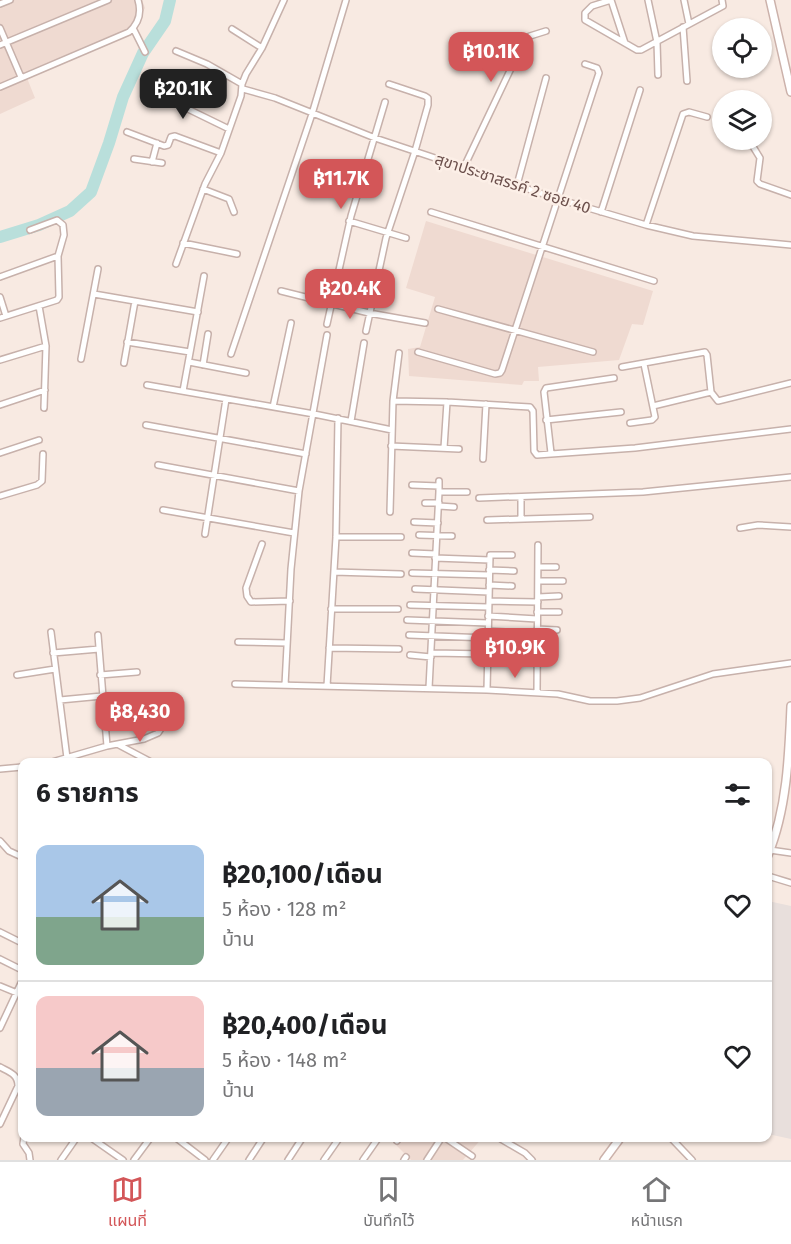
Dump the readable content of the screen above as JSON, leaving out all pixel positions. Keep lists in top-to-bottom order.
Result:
{
  "streets": {
    "street": ["สุขาประชาสรรค์ 2 ซอย 40"]
  },
  "page": {
    "price": [
      "฿10.1K",
      "฿20.1K",
      "฿11.7K",
      "฿20.4K",
      "฿10.9K",
      "฿8,430"
    ],
    "heading": "6 รายการ",
    "list": [
      {
        "name": "฿20,100/เดือน",
        "note": "5 ห้อง · 128 m² · บ้าน"
      },
      {
        "name": "฿20,400/เดือน",
        "note": "5 ห้อง · 148 m² · บ้าน"
      }
    ],
    "tabs": ["แผนที่", "บันทึกไว้", "หน้าแรก"]
  }
}
